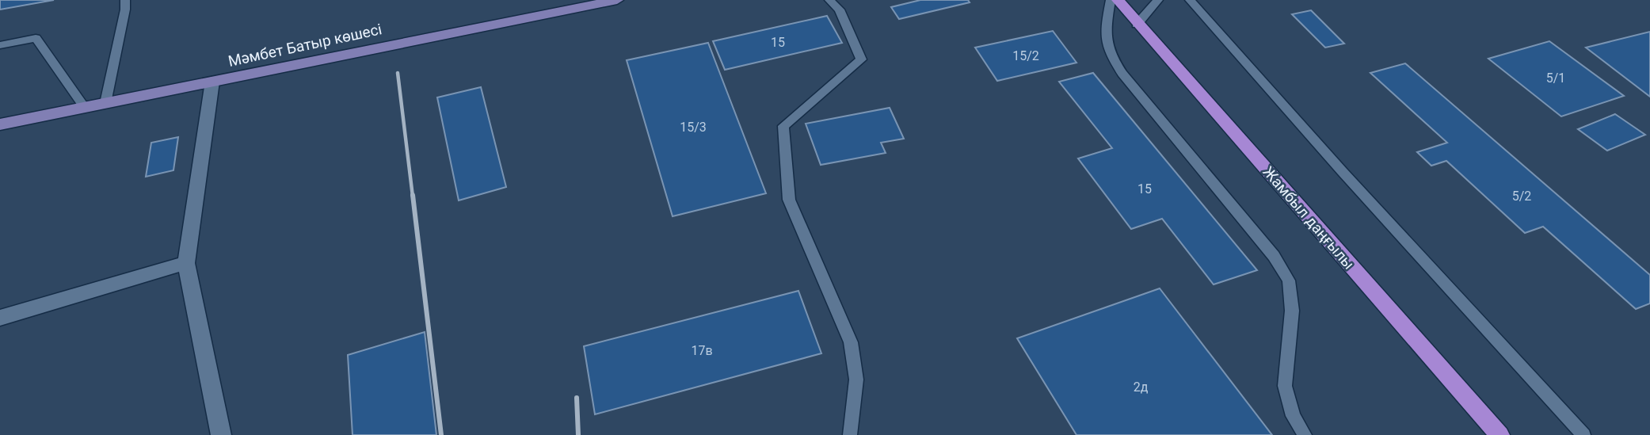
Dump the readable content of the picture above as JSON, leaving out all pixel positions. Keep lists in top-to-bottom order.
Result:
{
  "streets": {
    "main road": ["Мәмбет Батыр көшесі", "Жамбыл даңғылы"]
  },
  "house_numbers": [
    "15",
    "15/2",
    "5/1",
    "15/3",
    "15",
    "5/2",
    "17в",
    "2д"
  ]
}
